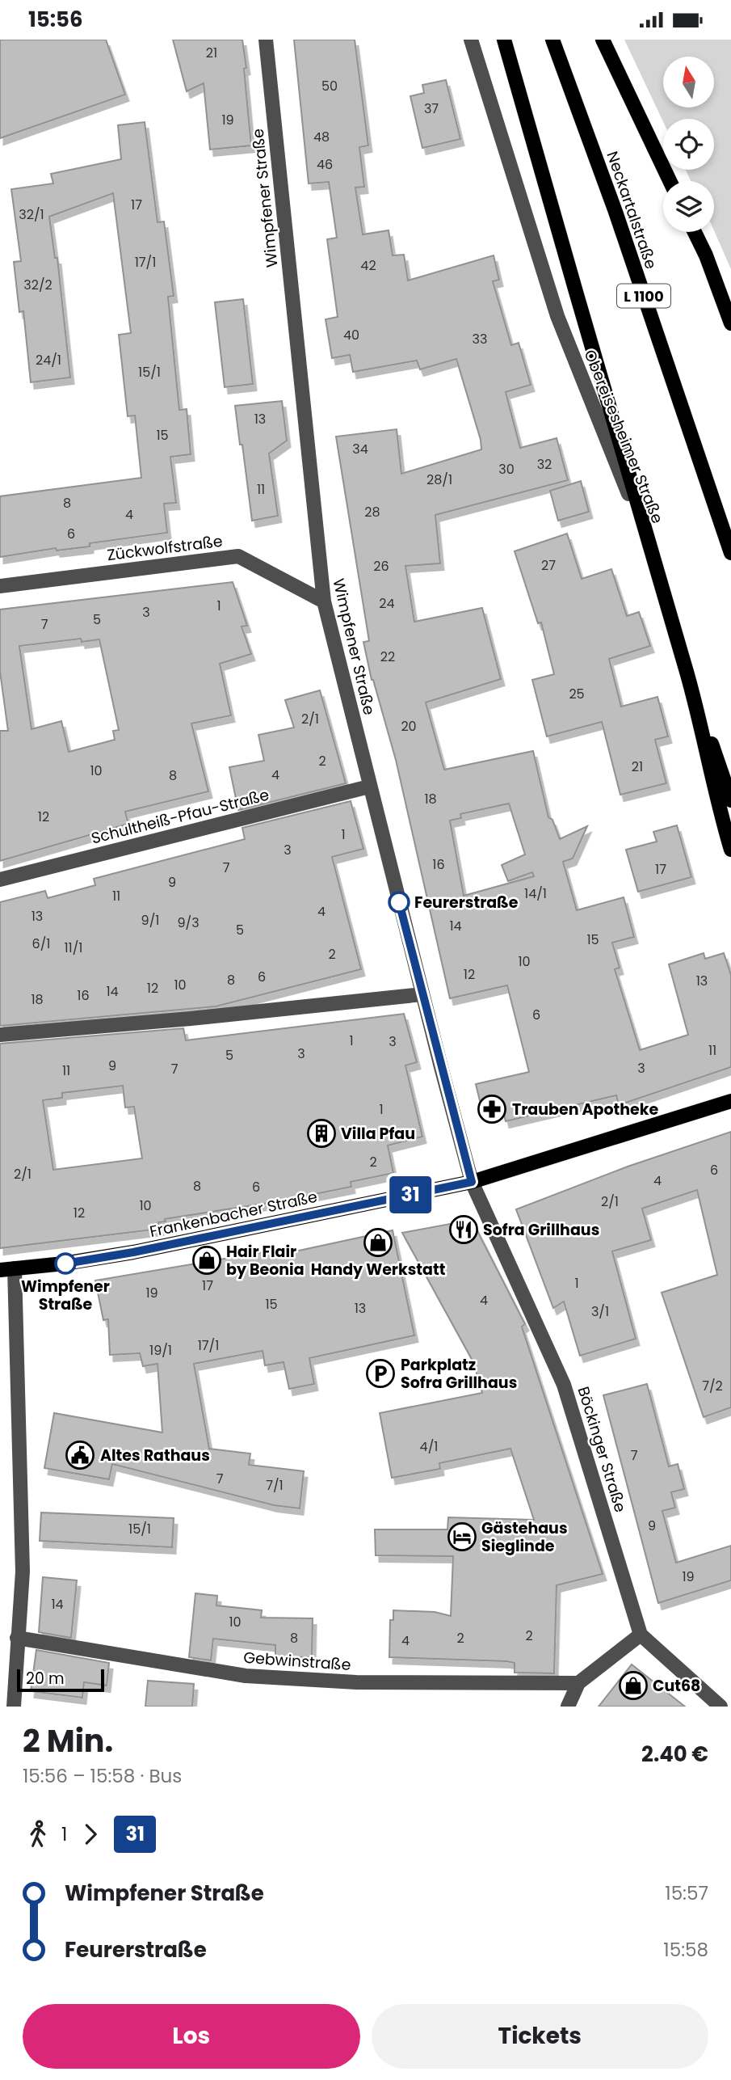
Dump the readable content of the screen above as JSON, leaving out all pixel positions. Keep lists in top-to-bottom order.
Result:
{
  "streets": {
    "main road": [
      "Neckartalstraße",
      "L 1100",
      "Obereisesheimer Straße",
      "Frankenbacher Straße"
    ],
    "street": [
      "Wimpfener Straße",
      "Zückwolfstraße",
      "Schultheiß-Pfau-Straße",
      "Böckinger Straße",
      "Gebwinstraße"
    ]
  },
  "crossings": [
    ["Wimpfener Straße", "Zückwolfstraße"],
    ["Wimpfener Straße", "Schultheiß-Pfau-Straße"],
    ["Wimpfener Straße", "Frankenbacher Straße"],
    ["Wimpfener Straße", "Böckinger Straße"],
    ["Frankenbacher Straße", "Böckinger Straße"]
  ],
  "places": {
    "other": ["Feurerstraße", "Wimpfener Straße"],
    "pharmacy": ["Trauben Apotheke"],
    "building": ["Villa Pfau"],
    "restaurant": ["Sofra Grillhaus"],
    "shop": ["Handy Werkstatt", "Hair Flair by Beonia", "Cut68"],
    "parking": ["Parkplatz Sofra Grillhaus"],
    "public building": ["Altes Rathaus"],
    "hotel": ["Gästehaus Sieglinde"]
  },
  "lines": ["bus line 31"],
  "house_numbers": [
    "21",
    "50",
    "37",
    "19",
    "48",
    "46",
    "17",
    "32/1",
    "17/1",
    "42",
    "32/2",
    "40",
    "33",
    "24/1",
    "15/1",
    "13",
    "15",
    "34",
    "32",
    "30",
    "28/1",
    "11",
    "8",
    "28",
    "4",
    "6",
    "27",
    "26",
    "24",
    "1",
    "3",
    "5",
    "7",
    "22",
    "25",
    "2/1",
    "20",
    "2",
    "21",
    "10",
    "4",
    "8",
    "18",
    "12",
    "1",
    "3",
    "16",
    "7",
    "17",
    "9",
    "14/1",
    "11",
    "4",
    "13",
    "9/1",
    "9/3",
    "14",
    "5",
    "15",
    "6/1",
    "11/1",
    "2",
    "10",
    "12",
    "6",
    "8",
    "13",
    "10",
    "12",
    "14",
    "16",
    "18",
    "6",
    "1",
    "3",
    "11",
    "3",
    "5",
    "9",
    "3",
    "7",
    "11",
    "1",
    "2",
    "6",
    "2/1",
    "4",
    "8",
    "6",
    "2/1",
    "10",
    "12",
    "1",
    "17",
    "19",
    "4",
    "15",
    "13",
    "3/1",
    "17/1",
    "19/1",
    "7/2",
    "4/1",
    "7",
    "7",
    "7/1",
    "9",
    "15/1",
    "19",
    "14",
    "10",
    "2",
    "8",
    "2",
    "4"
  ],
  "scale_bar": "20 m",
  "north": "top",
  "page": {
    "status": "15:56",
    "on_map": "31",
    "scale": "20 m",
    "heading": ["2 Min.", "15:56 – 15:58 · Bus", "2.40 €"],
    "legs": ["1", "31"],
    "list": [
      {
        "name": "Wimpfener Straße",
        "value": "15:57"
      },
      {
        "name": "Feurerstraße",
        "value": "15:58"
      }
    ],
    "buttons": ["Los", "Tickets"]
  }
}
